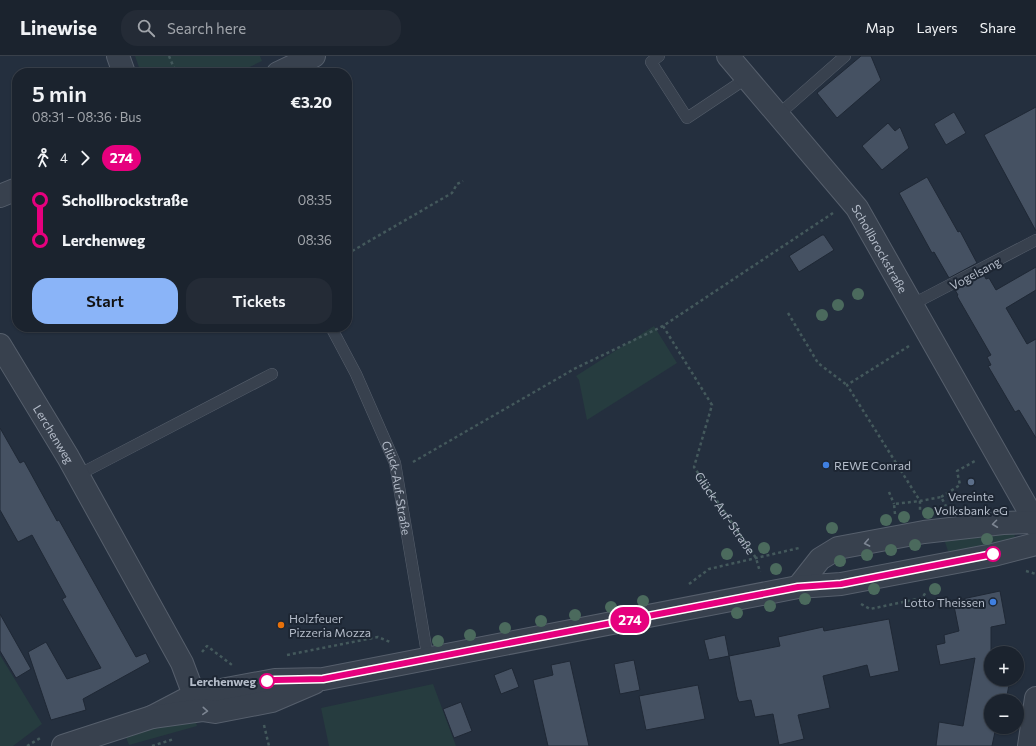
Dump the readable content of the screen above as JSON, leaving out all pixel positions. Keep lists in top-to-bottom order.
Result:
{
  "streets": {
    "street": ["Schollbrockstraße", "Lerchenweg"],
    "lane": ["Vogelsang", "Glück-Auf-Straße"]
  },
  "crossings": [
    ["Schollbrockstraße", "Vogelsang"]
  ],
  "places": [
    "REWE Conrad",
    "Vereinte Volksbank eG",
    "Lotto Theissen",
    "Holzfeuer Pizzeria Mozza",
    "Lerchenweg"
  ],
  "lines": ["bus line 274"],
  "page": {
    "header": "Linewise",
    "search": "Search here",
    "nav": ["Map", "Layers", "Share"],
    "on_map": "274",
    "heading": ["5 min", "08:31 – 08:36 · Bus", "€3.20"],
    "legs": ["4", "274"],
    "list": [
      {
        "name": "Schollbrockstraße",
        "value": "08:35"
      },
      {
        "name": "Lerchenweg",
        "value": "08:36"
      }
    ],
    "buttons": ["Start", "Tickets"],
    "map_buttons": ["+", "−"]
  }
}
